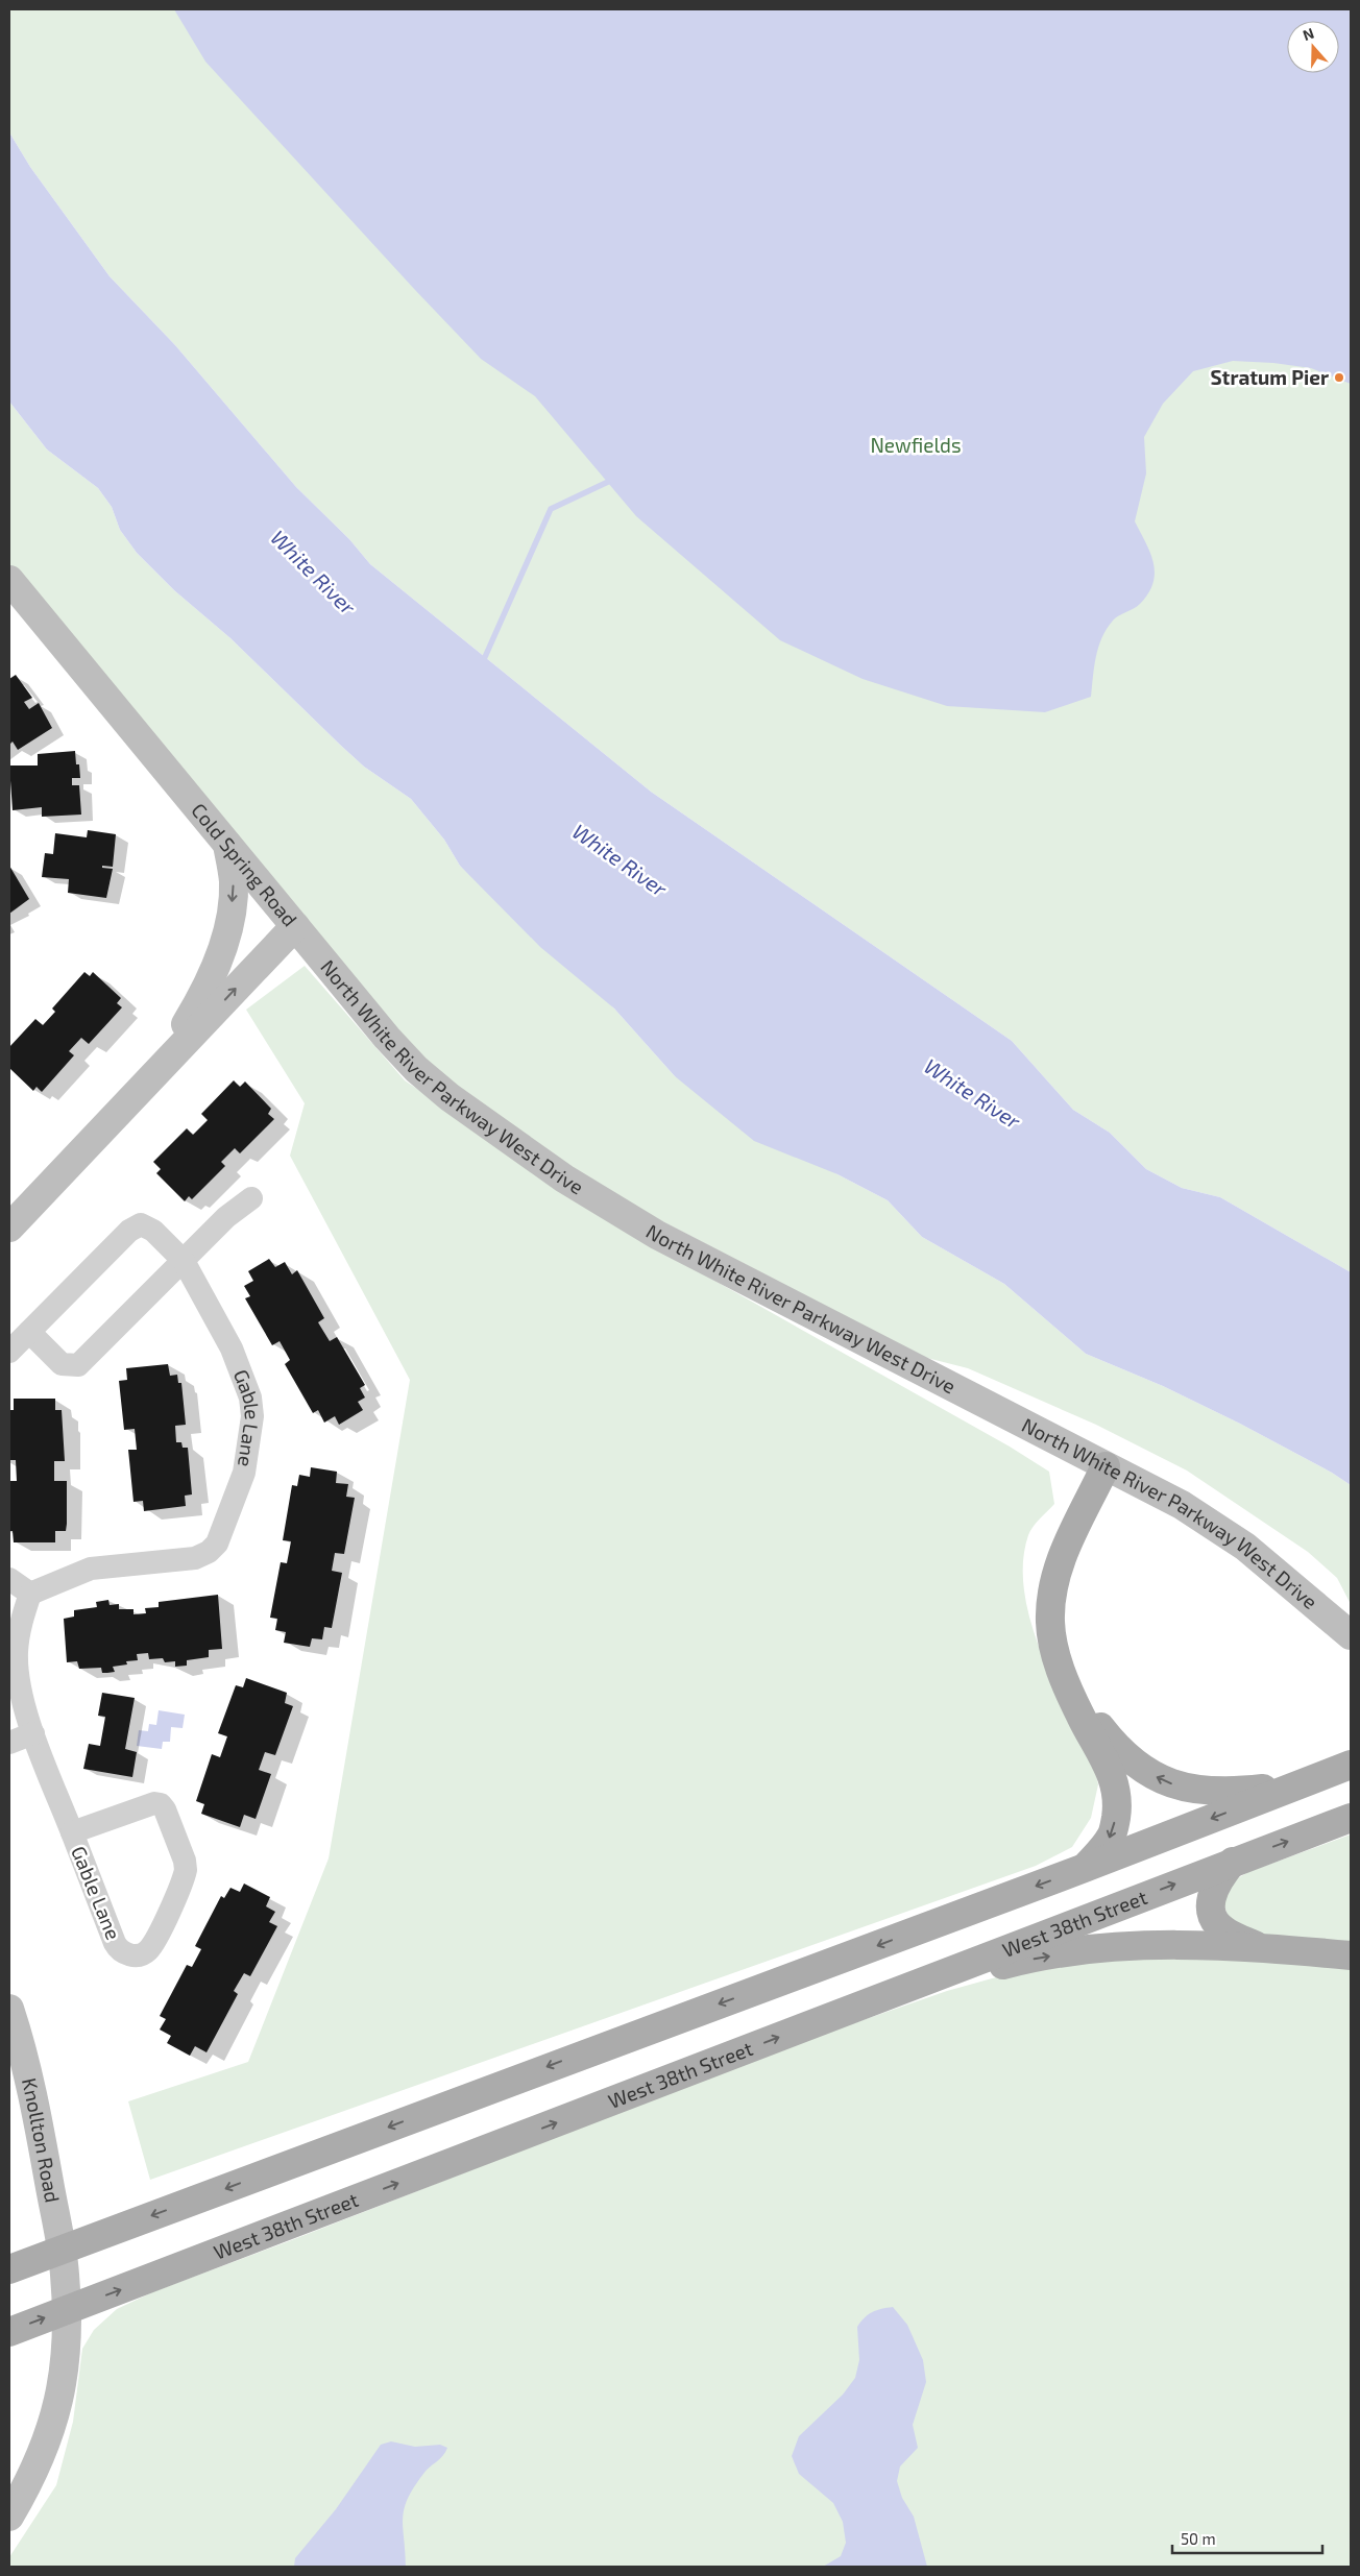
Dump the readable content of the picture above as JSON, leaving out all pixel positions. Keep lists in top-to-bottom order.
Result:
{
  "streets": {
    "main road": ["West 38th Street"],
    "street": [
      "Cold Spring Road",
      "North White River Parkway West Drive",
      "Gable Lane",
      "Knollton Road"
    ]
  },
  "crossings": [
    ["Cold Spring Road", "North White River Parkway West Drive"]
  ],
  "water": ["White River"],
  "parks": ["Newfields"],
  "places": ["Stratum Pier"],
  "scale_bar": "50 m",
  "north": "top"
}
